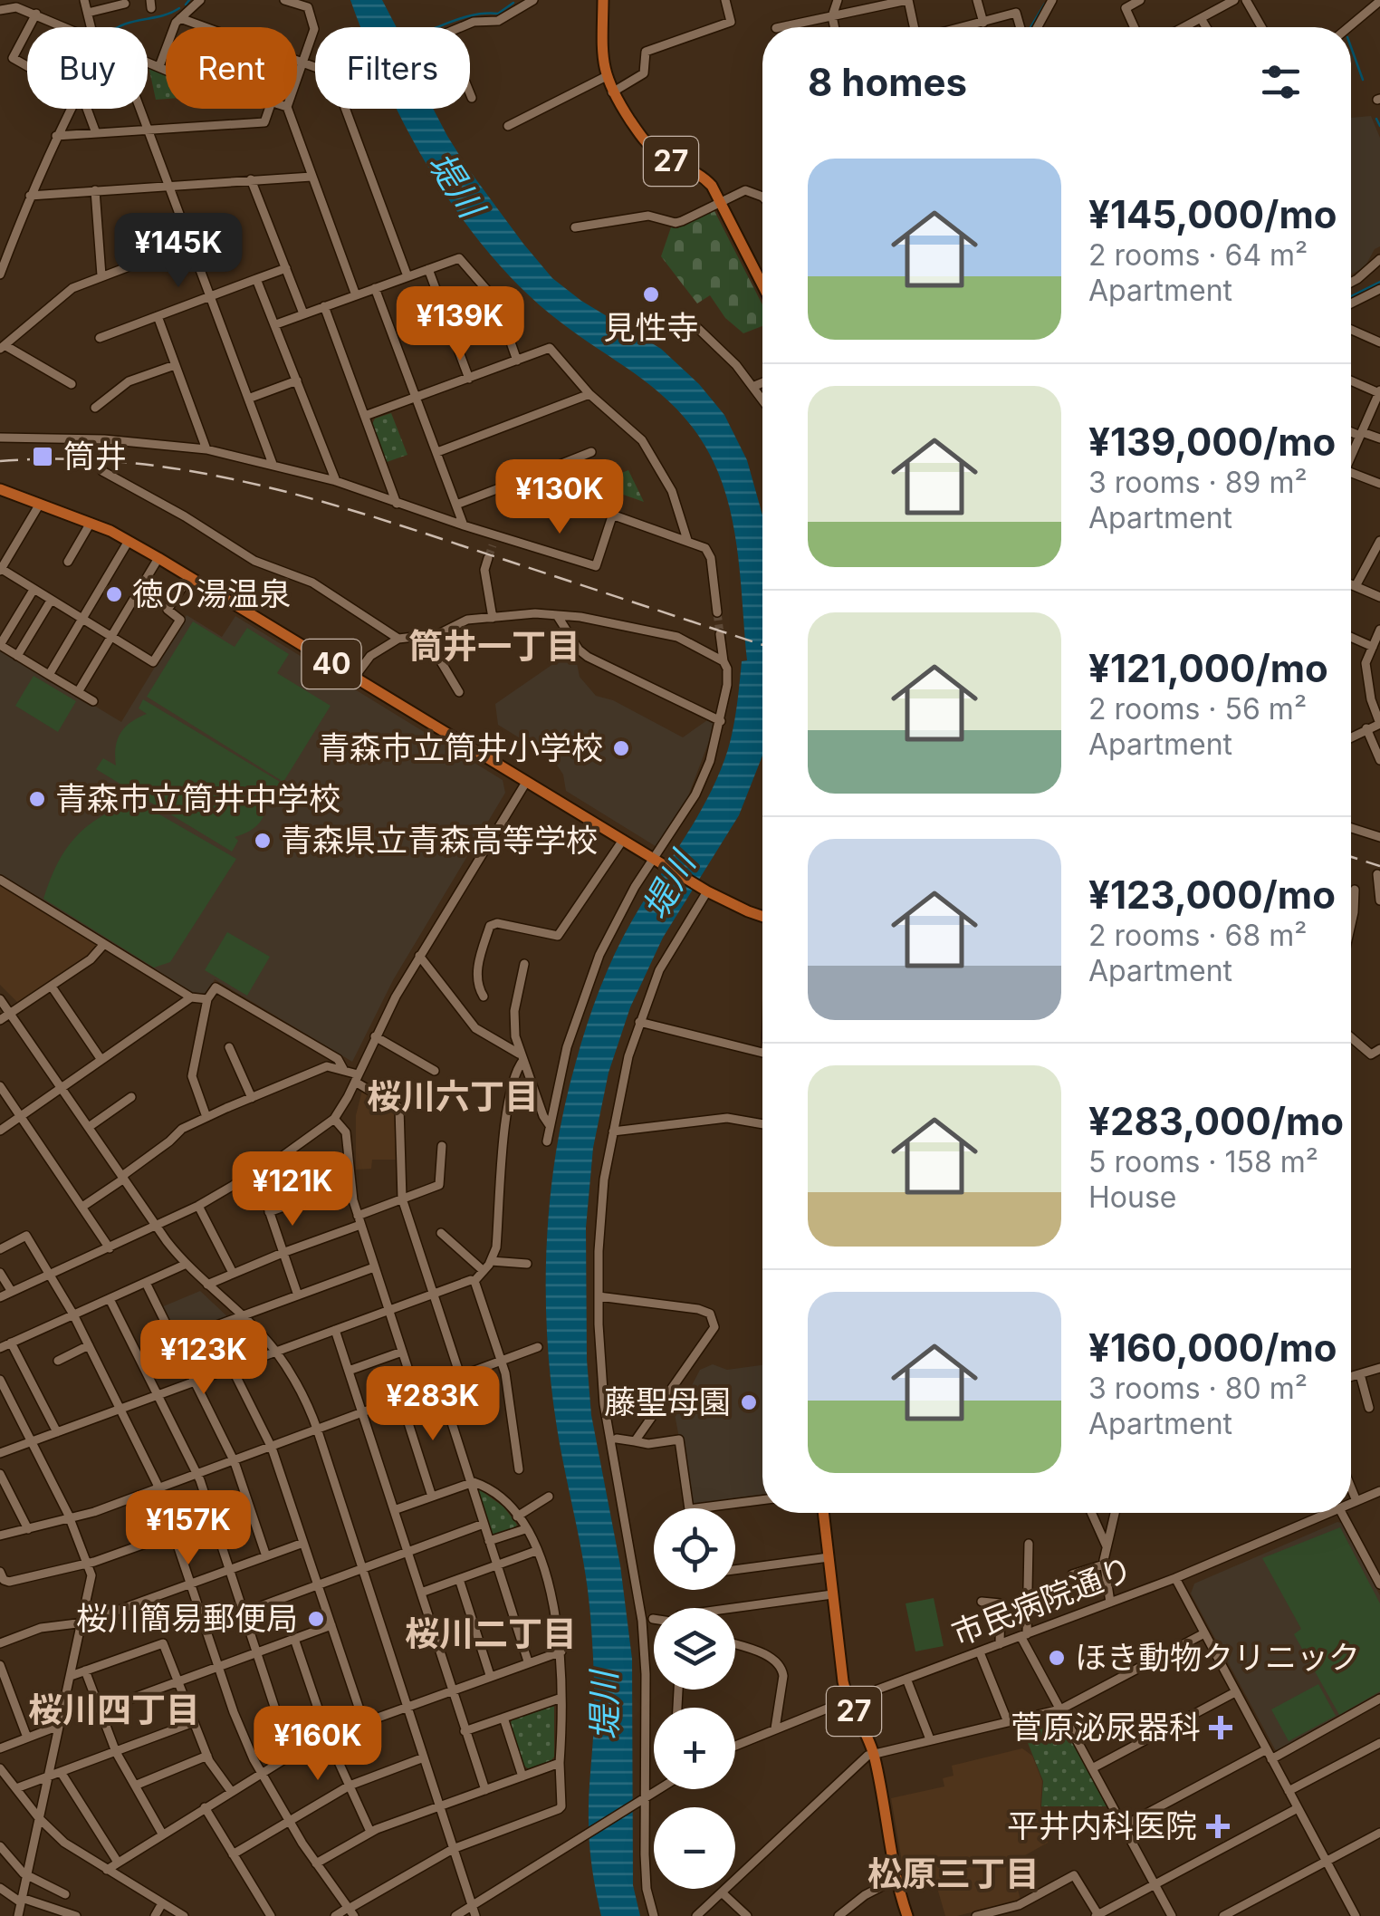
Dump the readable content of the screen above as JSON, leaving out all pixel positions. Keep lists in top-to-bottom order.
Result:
{
  "streets": {
    "main road": ["27", "40"],
    "street": ["市民病院通り"]
  },
  "crossings": [
    ["27", "市民病院通り"]
  ],
  "districts": [
    "筒井一丁目",
    "桜川六丁目",
    "桜川二丁目",
    "桜川四丁目",
    "松原三丁目"
  ],
  "water": ["堤川"],
  "places": {
    "other": [
      "見性寺",
      "徳の湯温泉",
      "青森市立筒井小学校",
      "青森市立筒井中学校",
      "青森県立青森高等学校",
      "藤聖母園",
      "桜川簡易郵便局",
      "ほき動物クリニック"
    ],
    "transit": ["筒井"],
    "health": ["菅原泌尿器科", "平井内科医院"]
  },
  "page": {
    "chip": ["Buy", "Rent", "Filters"],
    "heading": "8 homes",
    "list": [
      {
        "name": "¥145,000/mo",
        "note": "2 rooms · 64 m² · Apartment"
      },
      {
        "name": "¥139,000/mo",
        "note": "3 rooms · 89 m² · Apartment"
      },
      {
        "name": "¥121,000/mo",
        "note": "2 rooms · 56 m² · Apartment"
      },
      {
        "name": "¥123,000/mo",
        "note": "2 rooms · 68 m² · Apartment"
      },
      {
        "name": "¥283,000/mo",
        "note": "5 rooms · 158 m² · House"
      },
      {
        "name": "¥160,000/mo",
        "note": "3 rooms · 80 m² · Apartment"
      }
    ],
    "price": [
      "¥145K",
      "¥139K",
      "¥130K",
      "¥121K",
      "¥123K",
      "¥283K",
      "¥157K",
      "¥160K"
    ],
    "map_buttons": ["+", "−"]
  }
}
